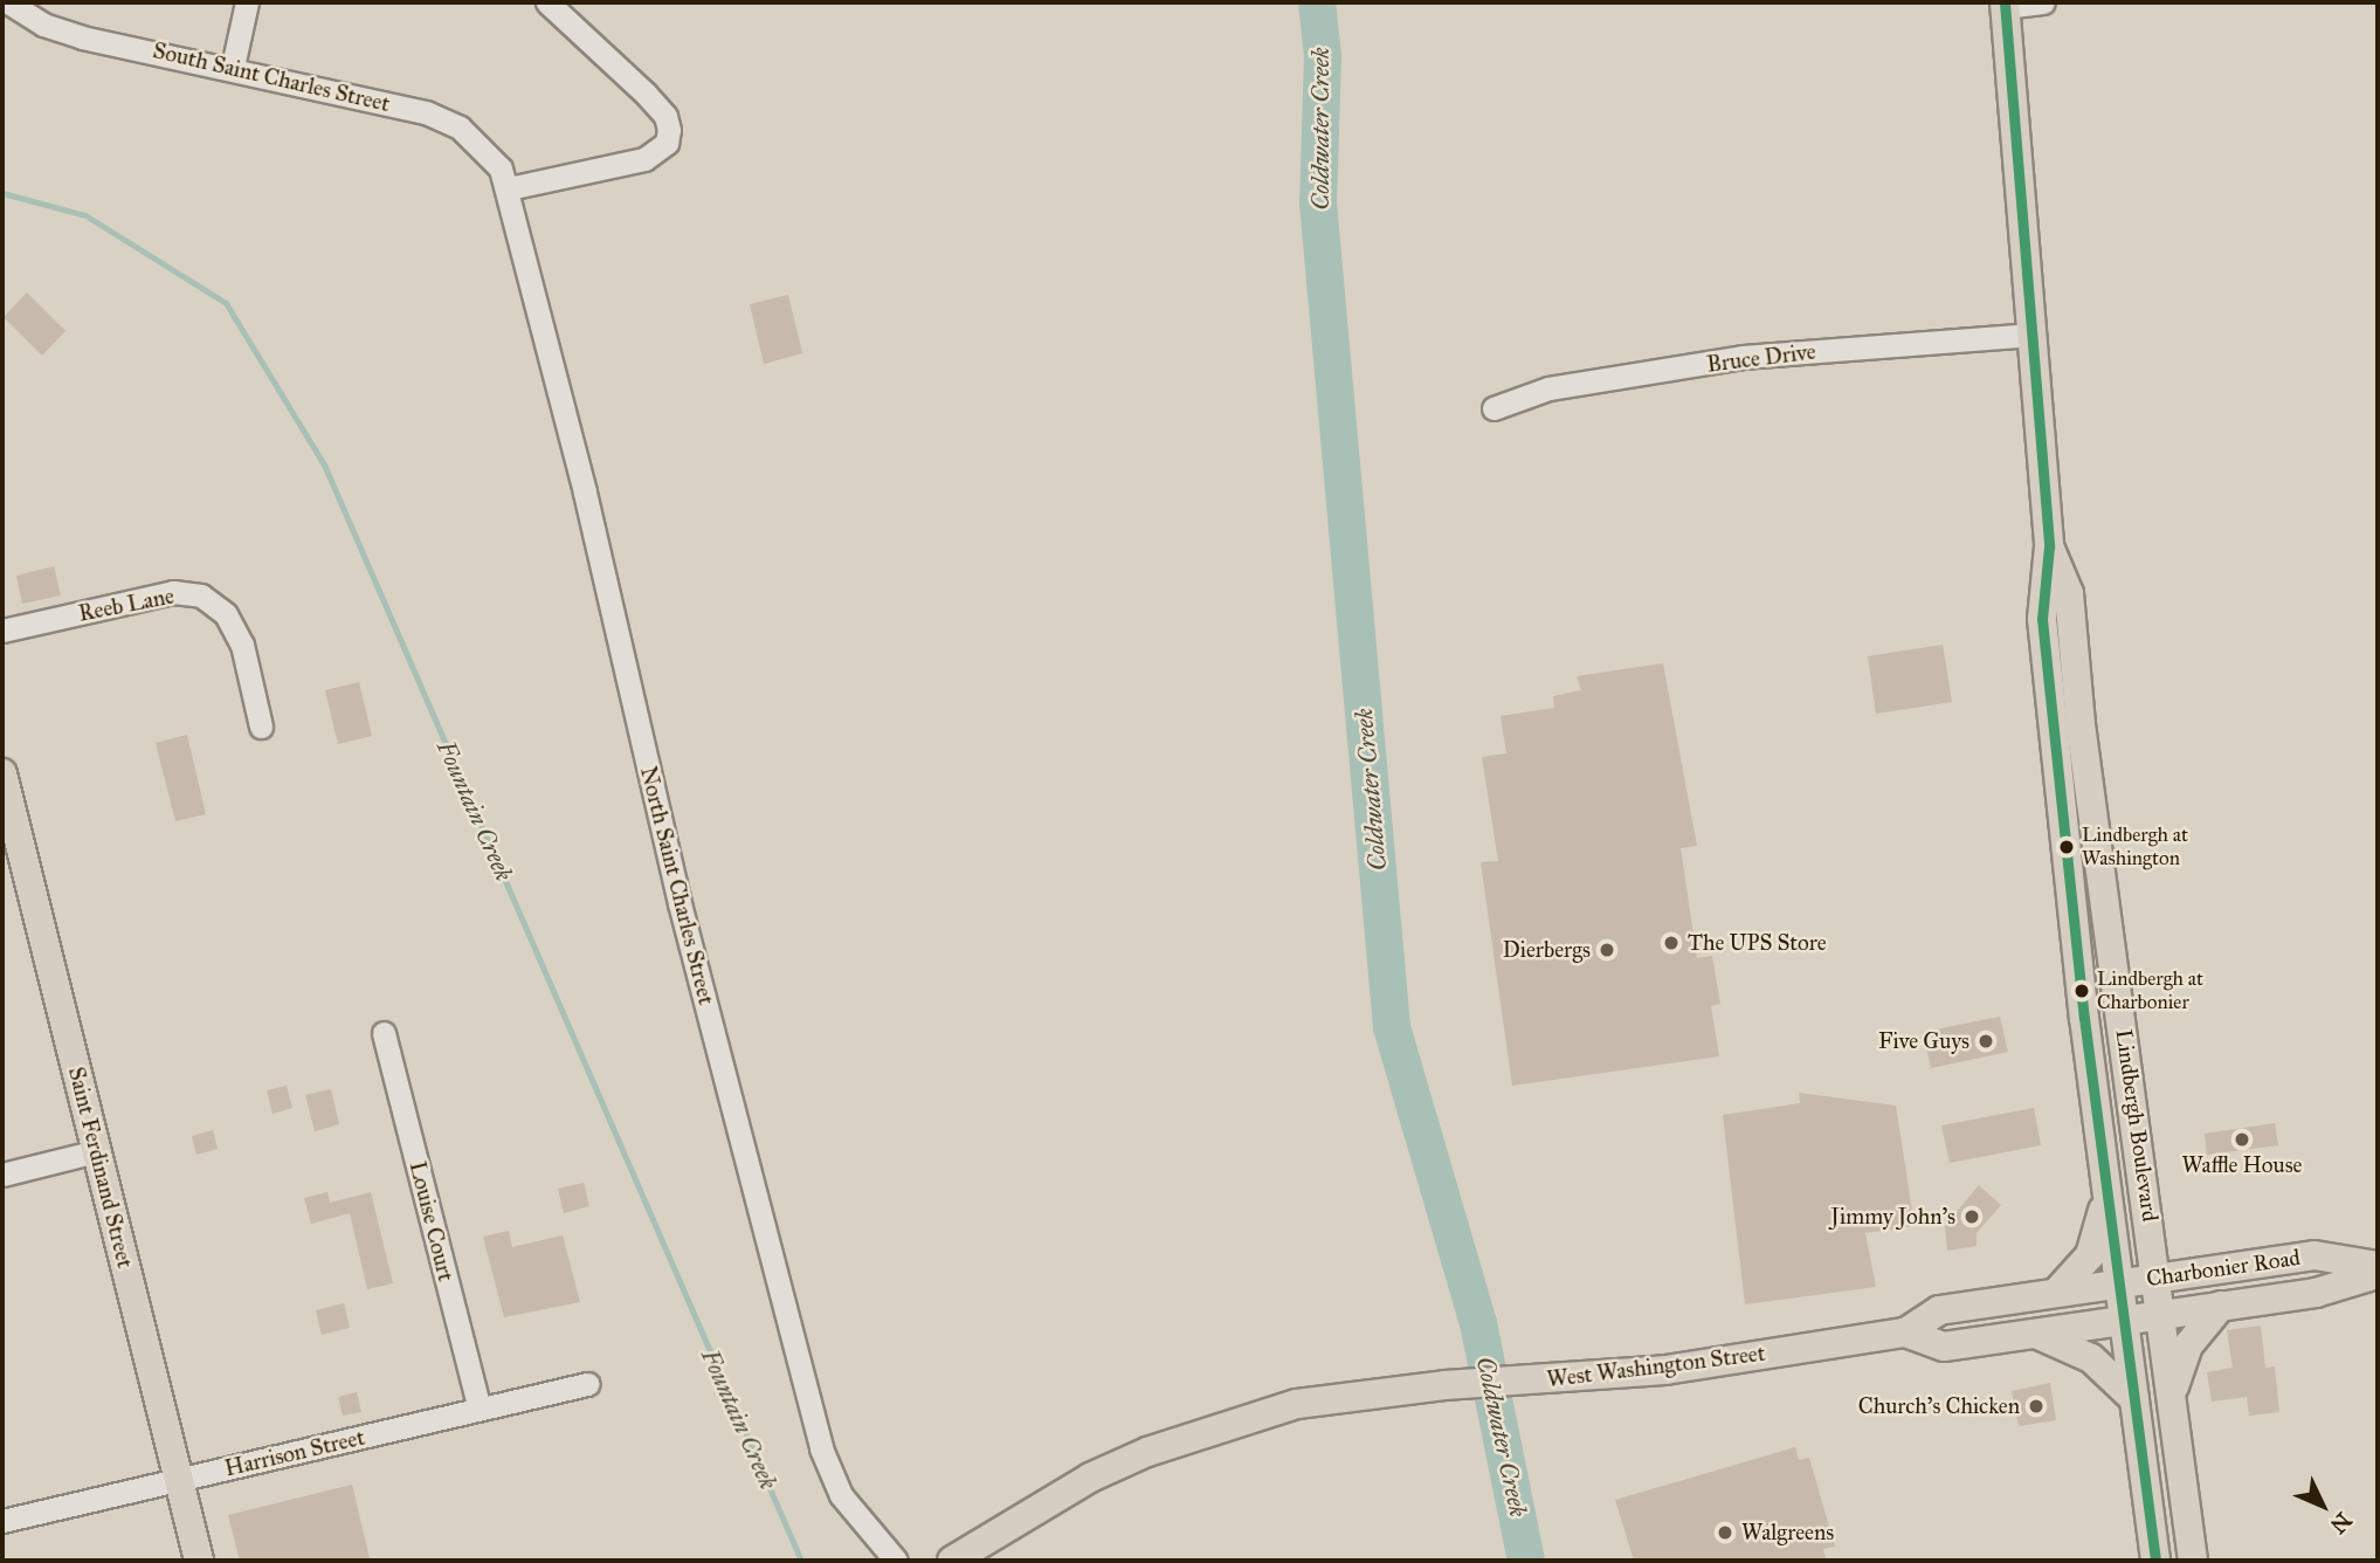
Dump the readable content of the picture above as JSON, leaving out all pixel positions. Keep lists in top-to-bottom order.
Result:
{
  "streets": {
    "main road": [
      "Lindbergh Boulevard",
      "Saint Ferdinand Street",
      "Charbonier Road",
      "West Washington Street"
    ],
    "street": [
      "South Saint Charles Street",
      "Bruce Drive",
      "Reeb Lane",
      "North Saint Charles Street",
      "Louise Court",
      "Harrison Street"
    ]
  },
  "crossings": [
    ["South Saint Charles Street", "North Saint Charles Street"],
    ["Bruce Drive", "Lindbergh Boulevard"],
    ["Lindbergh Boulevard", "Charbonier Road"],
    ["Lindbergh Boulevard", "West Washington Street"],
    ["Saint Ferdinand Street", "Harrison Street"],
    ["Louise Court", "Harrison Street"],
    ["Charbonier Road", "West Washington Street"]
  ],
  "water": ["Coldwater Creek", "Fountain Creek"],
  "places": [
    "Lindbergh at Washington",
    "The UPS Store",
    "Dierbergs",
    "Lindbergh at Charbonier",
    "Five Guys",
    "Waffle House",
    "Jimmy John's",
    "Church's Chicken",
    "Walgreens"
  ],
  "north": "bottom right"
}
